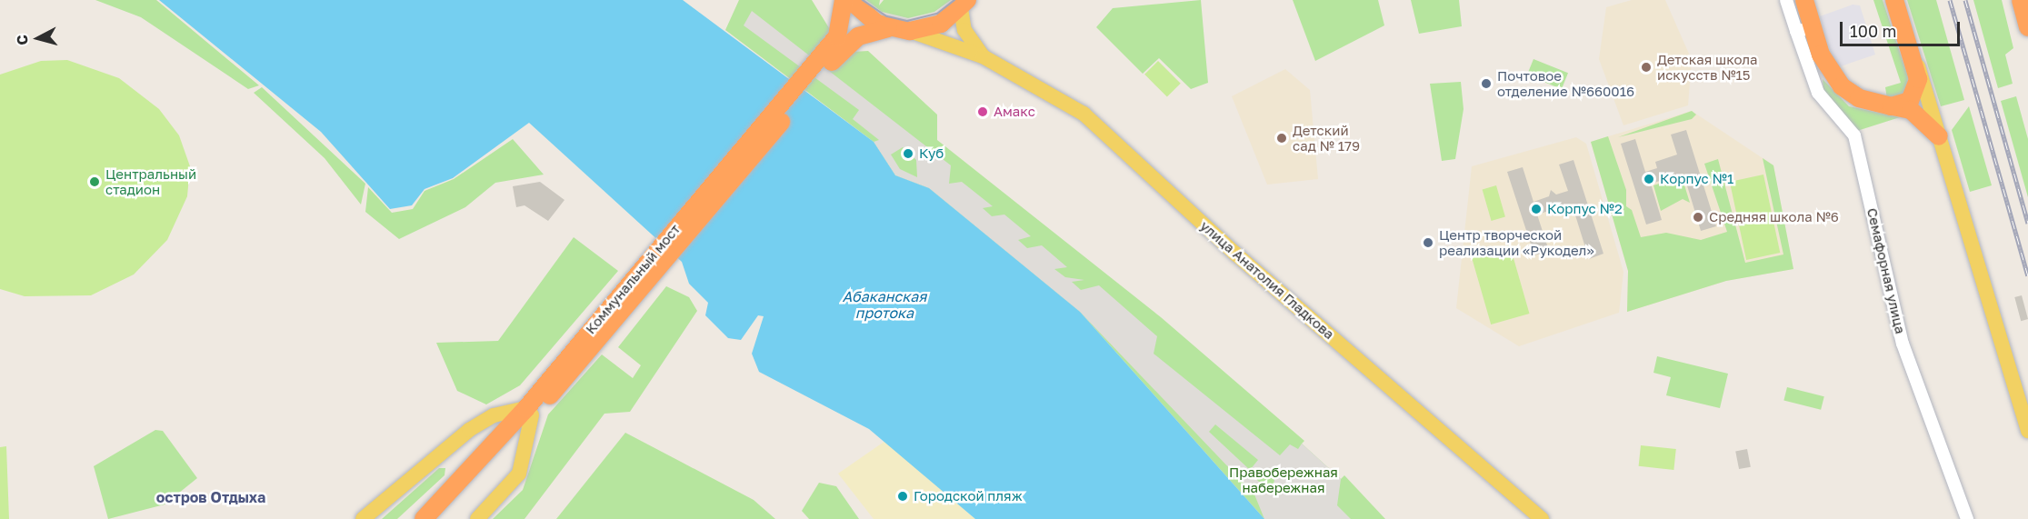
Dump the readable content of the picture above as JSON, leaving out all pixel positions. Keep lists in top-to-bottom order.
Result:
{
  "streets": {
    "highway": ["Семафорная улица", "Коммунальный мост"],
    "main road": ["улица Анатолия Гладкова"]
  },
  "districts": ["остров Отдыха"],
  "water": ["Абаканская протока"],
  "parks": ["Правобережная набережная"],
  "places": [
    "Детская школа искусств №15",
    "Почтовое отделение №660016",
    "Амакс",
    "Детский сад № 179",
    "Куб",
    "Корпус №1",
    "Центральный стадион",
    "Корпус №2",
    "Средняя школа №6",
    "Центр творческой реализации «Рукодел»",
    "Городской пляж"
  ],
  "scale_bar": "100 m",
  "north": "left"
}
